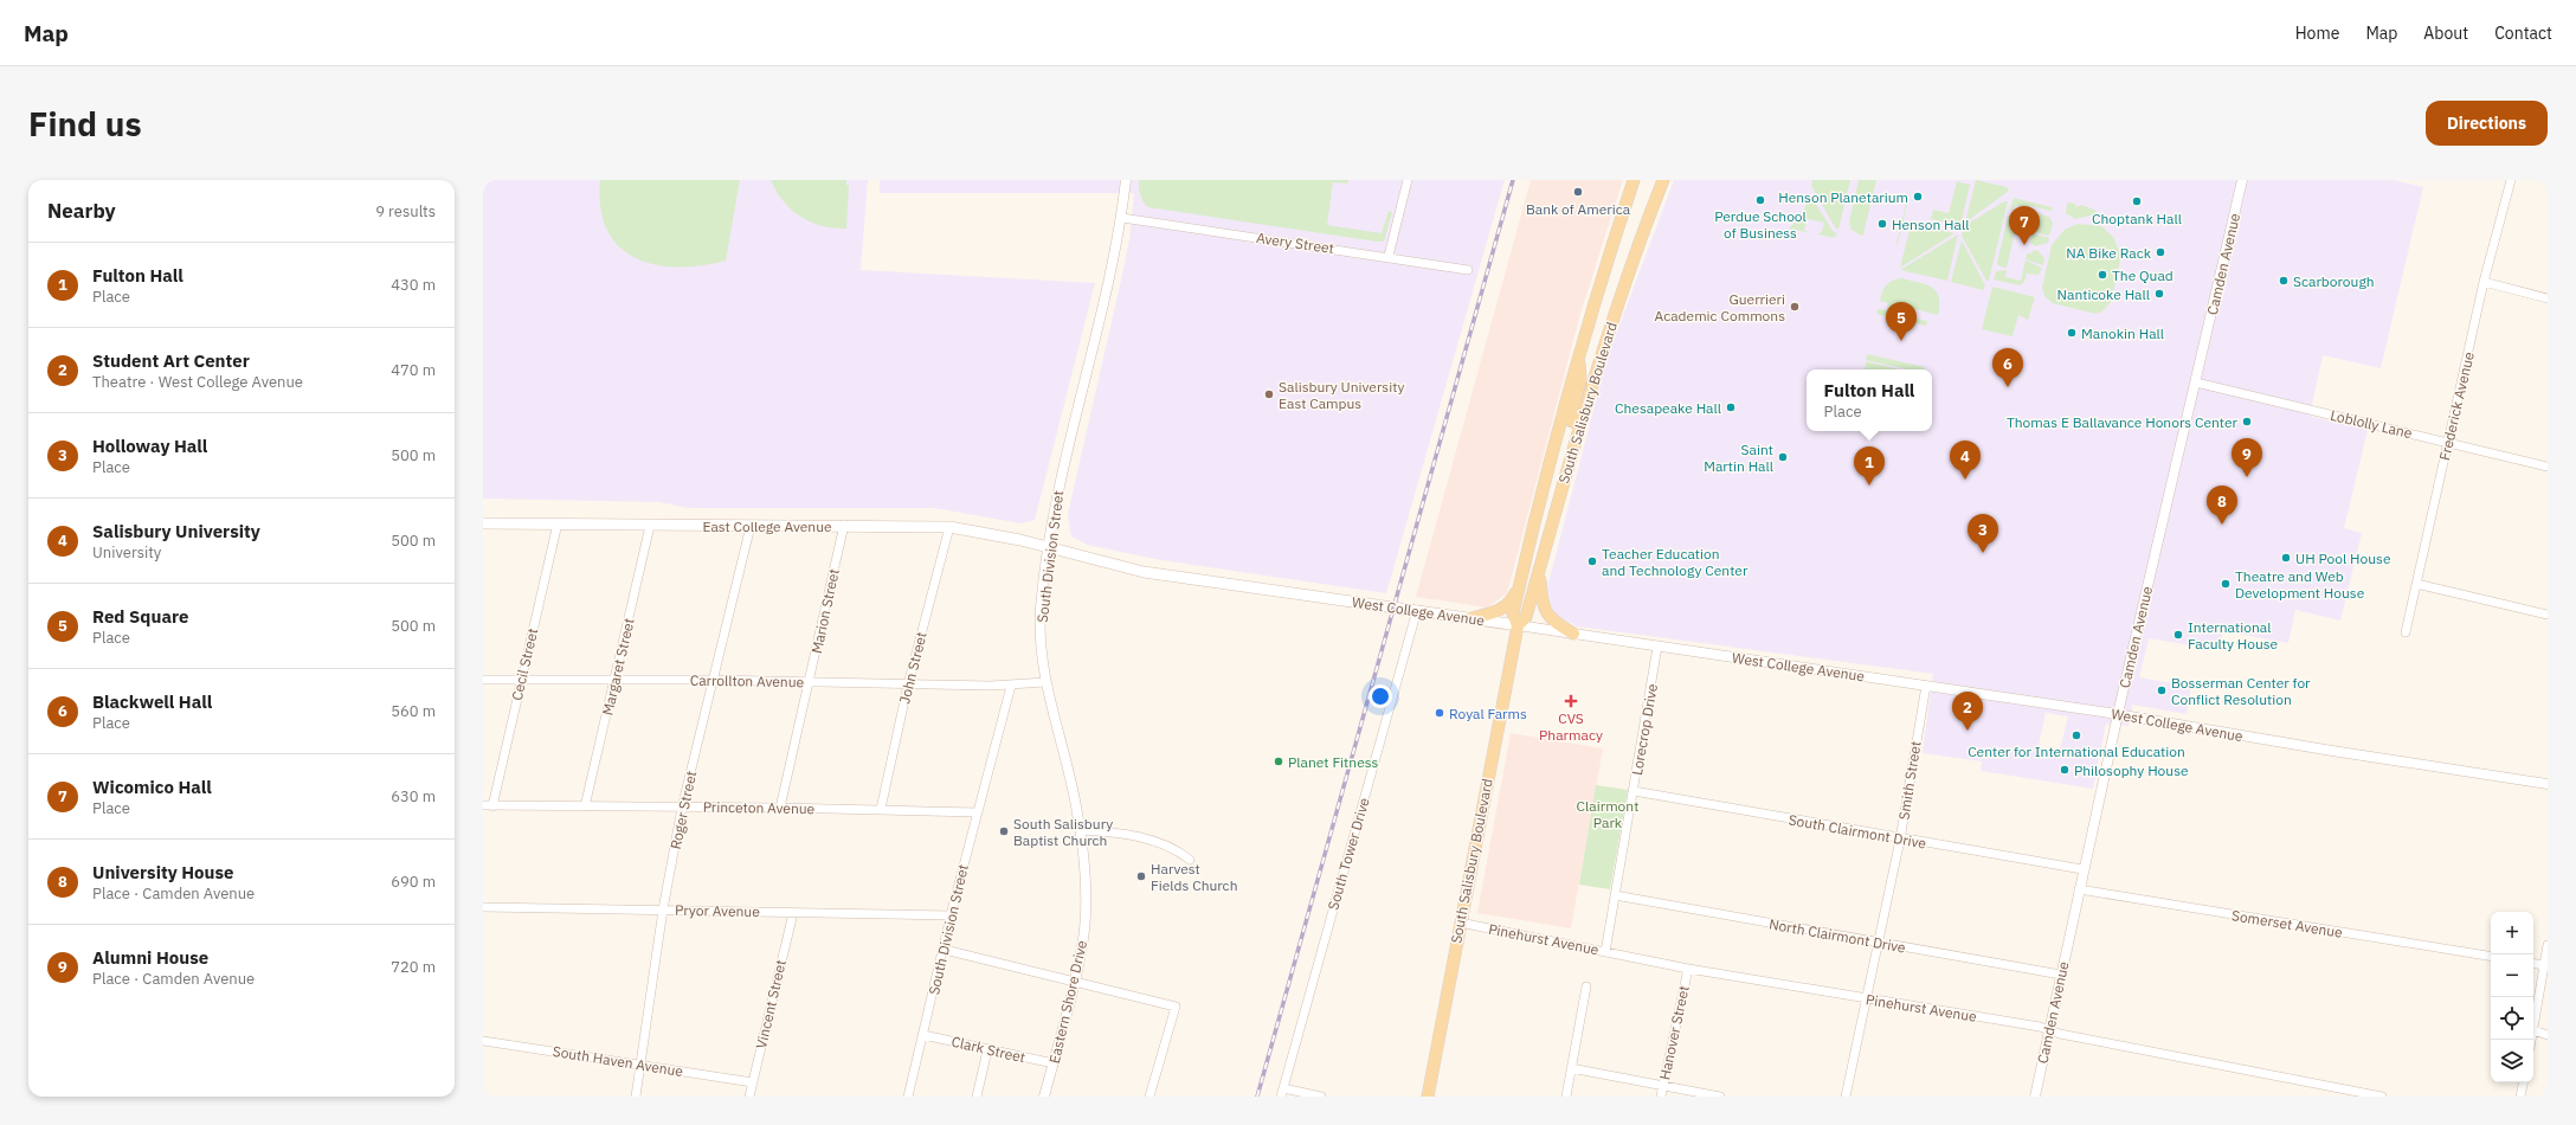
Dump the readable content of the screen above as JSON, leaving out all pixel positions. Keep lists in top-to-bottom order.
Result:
{
  "streets": {
    "main road": ["South Salisbury Boulevard", "East College Avenue", "West College Avenue"],
    "street": [
      "Avery Street",
      "Camden Avenue",
      "Frederick Avenue",
      "Loblolly Lane",
      "South Division Street",
      "Marion Street",
      "Cecil Street",
      "Margaret Street",
      "John Street",
      "Carrollton Avenue",
      "Lorecrop Drive",
      "Smith Street",
      "Princeton Avenue",
      "Roger Street",
      "South Clairmont Drive",
      "South Tower Drive",
      "Pryor Avenue",
      "Somerset Avenue",
      "North Clairmont Drive",
      "Pinehurst Avenue",
      "Eastern Shore Drive",
      "Vincent Street",
      "Hanover Street",
      "Clark Street",
      "South Haven Avenue"
    ]
  },
  "crossings": [
    ["Avery Street", "South Division Street"],
    ["Camden Avenue", "Loblolly Lane"],
    ["Camden Avenue", "West College Avenue"],
    ["Camden Avenue", "South Clairmont Drive"],
    ["Camden Avenue", "Somerset Avenue"],
    ["Camden Avenue", "North Clairmont Drive"],
    ["Camden Avenue", "Pinehurst Avenue"],
    ["South Salisbury Boulevard", "West College Avenue"],
    ["South Salisbury Boulevard", "Pinehurst Avenue"],
    ["Frederick Avenue", "Loblolly Lane"],
    ["East College Avenue", "South Division Street"],
    ["East College Avenue", "Marion Street"],
    ["East College Avenue", "West College Avenue"],
    ["East College Avenue", "Cecil Street"],
    ["East College Avenue", "Margaret Street"],
    ["East College Avenue", "John Street"],
    ["East College Avenue", "Roger Street"],
    ["South Division Street", "West College Avenue"],
    ["South Division Street", "Carrollton Avenue"],
    ["South Division Street", "Princeton Avenue"],
    ["South Division Street", "Pryor Avenue"],
    ["South Division Street", "Eastern Shore Drive"],
    ["South Division Street", "Clark Street"],
    ["Marion Street", "Carrollton Avenue"],
    ["Marion Street", "Princeton Avenue"],
    ["West College Avenue", "Lorecrop Drive"],
    ["West College Avenue", "Smith Street"],
    ["West College Avenue", "South Tower Drive"],
    ["Cecil Street", "Carrollton Avenue"],
    ["Cecil Street", "Princeton Avenue"],
    ["Margaret Street", "Carrollton Avenue"],
    ["Margaret Street", "Princeton Avenue"],
    ["John Street", "Carrollton Avenue"],
    ["John Street", "Princeton Avenue"],
    ["Carrollton Avenue", "Roger Street"],
    ["Lorecrop Drive", "South Clairmont Drive"],
    ["Lorecrop Drive", "North Clairmont Drive"],
    ["Lorecrop Drive", "Pinehurst Avenue"],
    ["Smith Street", "South Clairmont Drive"],
    ["Smith Street", "North Clairmont Drive"],
    ["Smith Street", "Pinehurst Avenue"],
    ["Princeton Avenue", "Roger Street"],
    ["Roger Street", "Pryor Avenue"],
    ["Roger Street", "South Haven Avenue"],
    ["Pryor Avenue", "Vincent Street"],
    ["Pinehurst Avenue", "Hanover Street"],
    ["Eastern Shore Drive", "Clark Street"],
    ["Vincent Street", "South Haven Avenue"]
  ],
  "parks": ["Clairmont Park"],
  "places": {
    "other": [
      "Bank of America",
      "Henson Planetarium",
      "Perdue School of Business",
      "Choptank Hall",
      "Henson Hall",
      "NA Bike Rack",
      "The Quad",
      "Scarborough",
      "Nanticoke Hall",
      "Guerrieri Academic Commons",
      "Manokin Hall",
      "Salisbury University East Campus",
      "Chesapeake Hall",
      "Thomas E Ballavance Honors Center",
      "Saint Martin Hall",
      "UH Pool House",
      "Teacher Education and Technology Center",
      "Theatre and Web Development House",
      "International Faculty House",
      "Bosserman Center for Conflict Resolution",
      "Royal Farms",
      "Center for International Education",
      "Planet Fitness",
      "Philosophy House",
      "South Salisbury Baptist Church",
      "Harvest Fields Church"
    ],
    "health": ["CVS Pharmacy"]
  },
  "page": {
    "header": "Map",
    "nav": [
      "Home",
      "Map",
      "About",
      "Contact"
    ],
    "buttons": "Directions",
    "title": "Find us",
    "heading": ["Nearby", "9 results"],
    "pins": [
      "7",
      "5",
      "6",
      "9",
      "4",
      "1",
      "8",
      "3",
      "2"
    ],
    "list": [
      {
        "mark": "1",
        "name": "Fulton Hall",
        "note": "Place",
        "value": "430 m"
      },
      {
        "mark": "2",
        "name": "Student Art Center",
        "note": "Theatre · West College Avenue",
        "value": "470 m"
      },
      {
        "mark": "3",
        "name": "Holloway Hall",
        "note": "Place",
        "value": "500 m"
      },
      {
        "mark": "4",
        "name": "Salisbury University",
        "note": "University",
        "value": "500 m"
      },
      {
        "mark": "5",
        "name": "Red Square",
        "note": "Place",
        "value": "500 m"
      },
      {
        "mark": "6",
        "name": "Blackwell Hall",
        "note": "Place",
        "value": "560 m"
      },
      {
        "mark": "7",
        "name": "Wicomico Hall",
        "note": "Place",
        "value": "630 m"
      },
      {
        "mark": "8",
        "name": "University House",
        "note": "Place · Camden Avenue",
        "value": "690 m"
      },
      {
        "mark": "9",
        "name": "Alumni House",
        "note": "Place · Camden Avenue",
        "value": "720 m"
      }
    ],
    "popup": ["Fulton Hall", "Place"],
    "map_buttons": ["+", "−"]
  }
}
